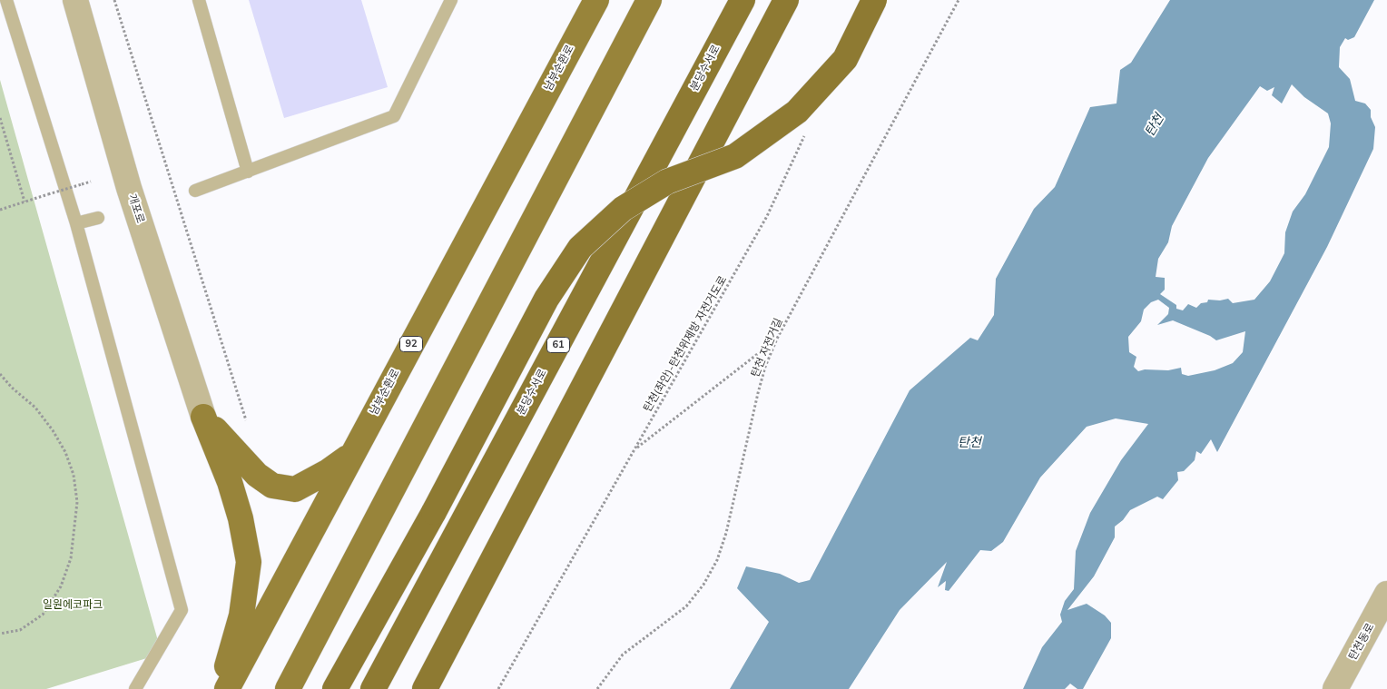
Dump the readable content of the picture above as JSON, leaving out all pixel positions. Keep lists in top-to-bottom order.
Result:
{
  "streets": {
    "highway": ["분당수서로", "61"],
    "main road": ["남부순환로", "92"],
    "street": ["개포로", "탄천동로"],
    "path": ["탄천(좌안)-탄천위제방 자전거도로", "탄천 자전거길"]
  },
  "water": ["탄천"],
  "parks": ["일원에코파크"]
}
